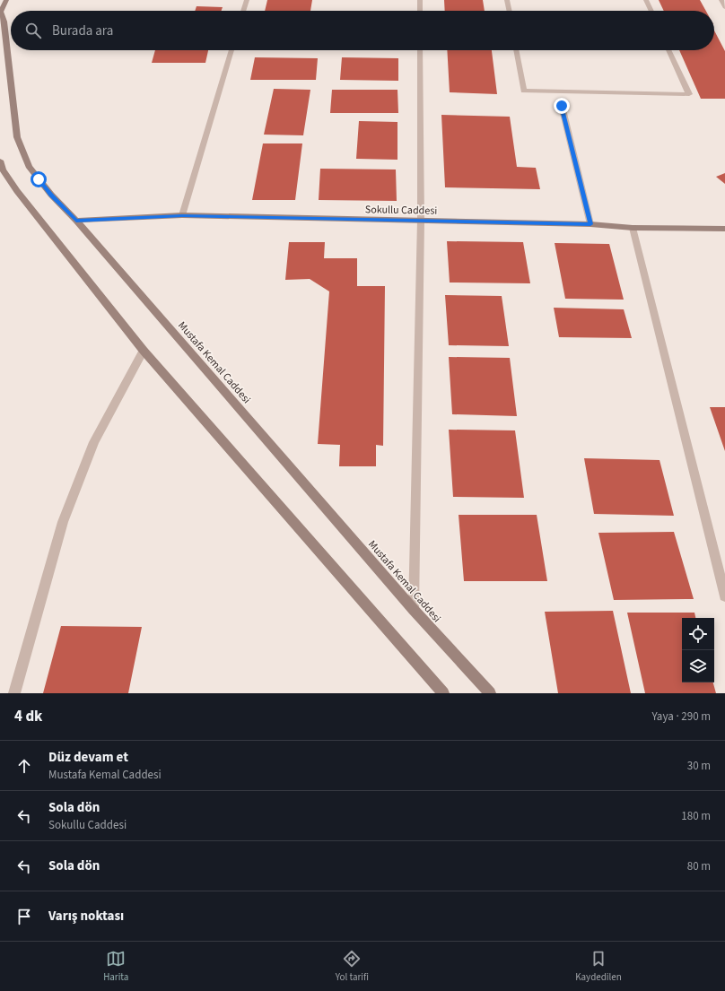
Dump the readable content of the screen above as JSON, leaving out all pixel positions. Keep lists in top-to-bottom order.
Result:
{
  "streets": {
    "main road": ["Sokullu Caddesi", "Mustafa Kemal Caddesi"]
  },
  "crossings": [
    ["Sokullu Caddesi", "Mustafa Kemal Caddesi"]
  ],
  "page": {
    "search": "Burada ara",
    "heading": ["4 dk", "Yaya · 290 m"],
    "list": [
      ["Düz devam et", "Mustafa Kemal Caddesi", "30 m"],
      ["Sola dön", "Sokullu Caddesi", "180 m"],
      ["Sola dön", "80 m"],
      "Varış noktası"
    ],
    "nav": ["Harita", "Yol tarifi", "Kaydedilen"]
  }
}
